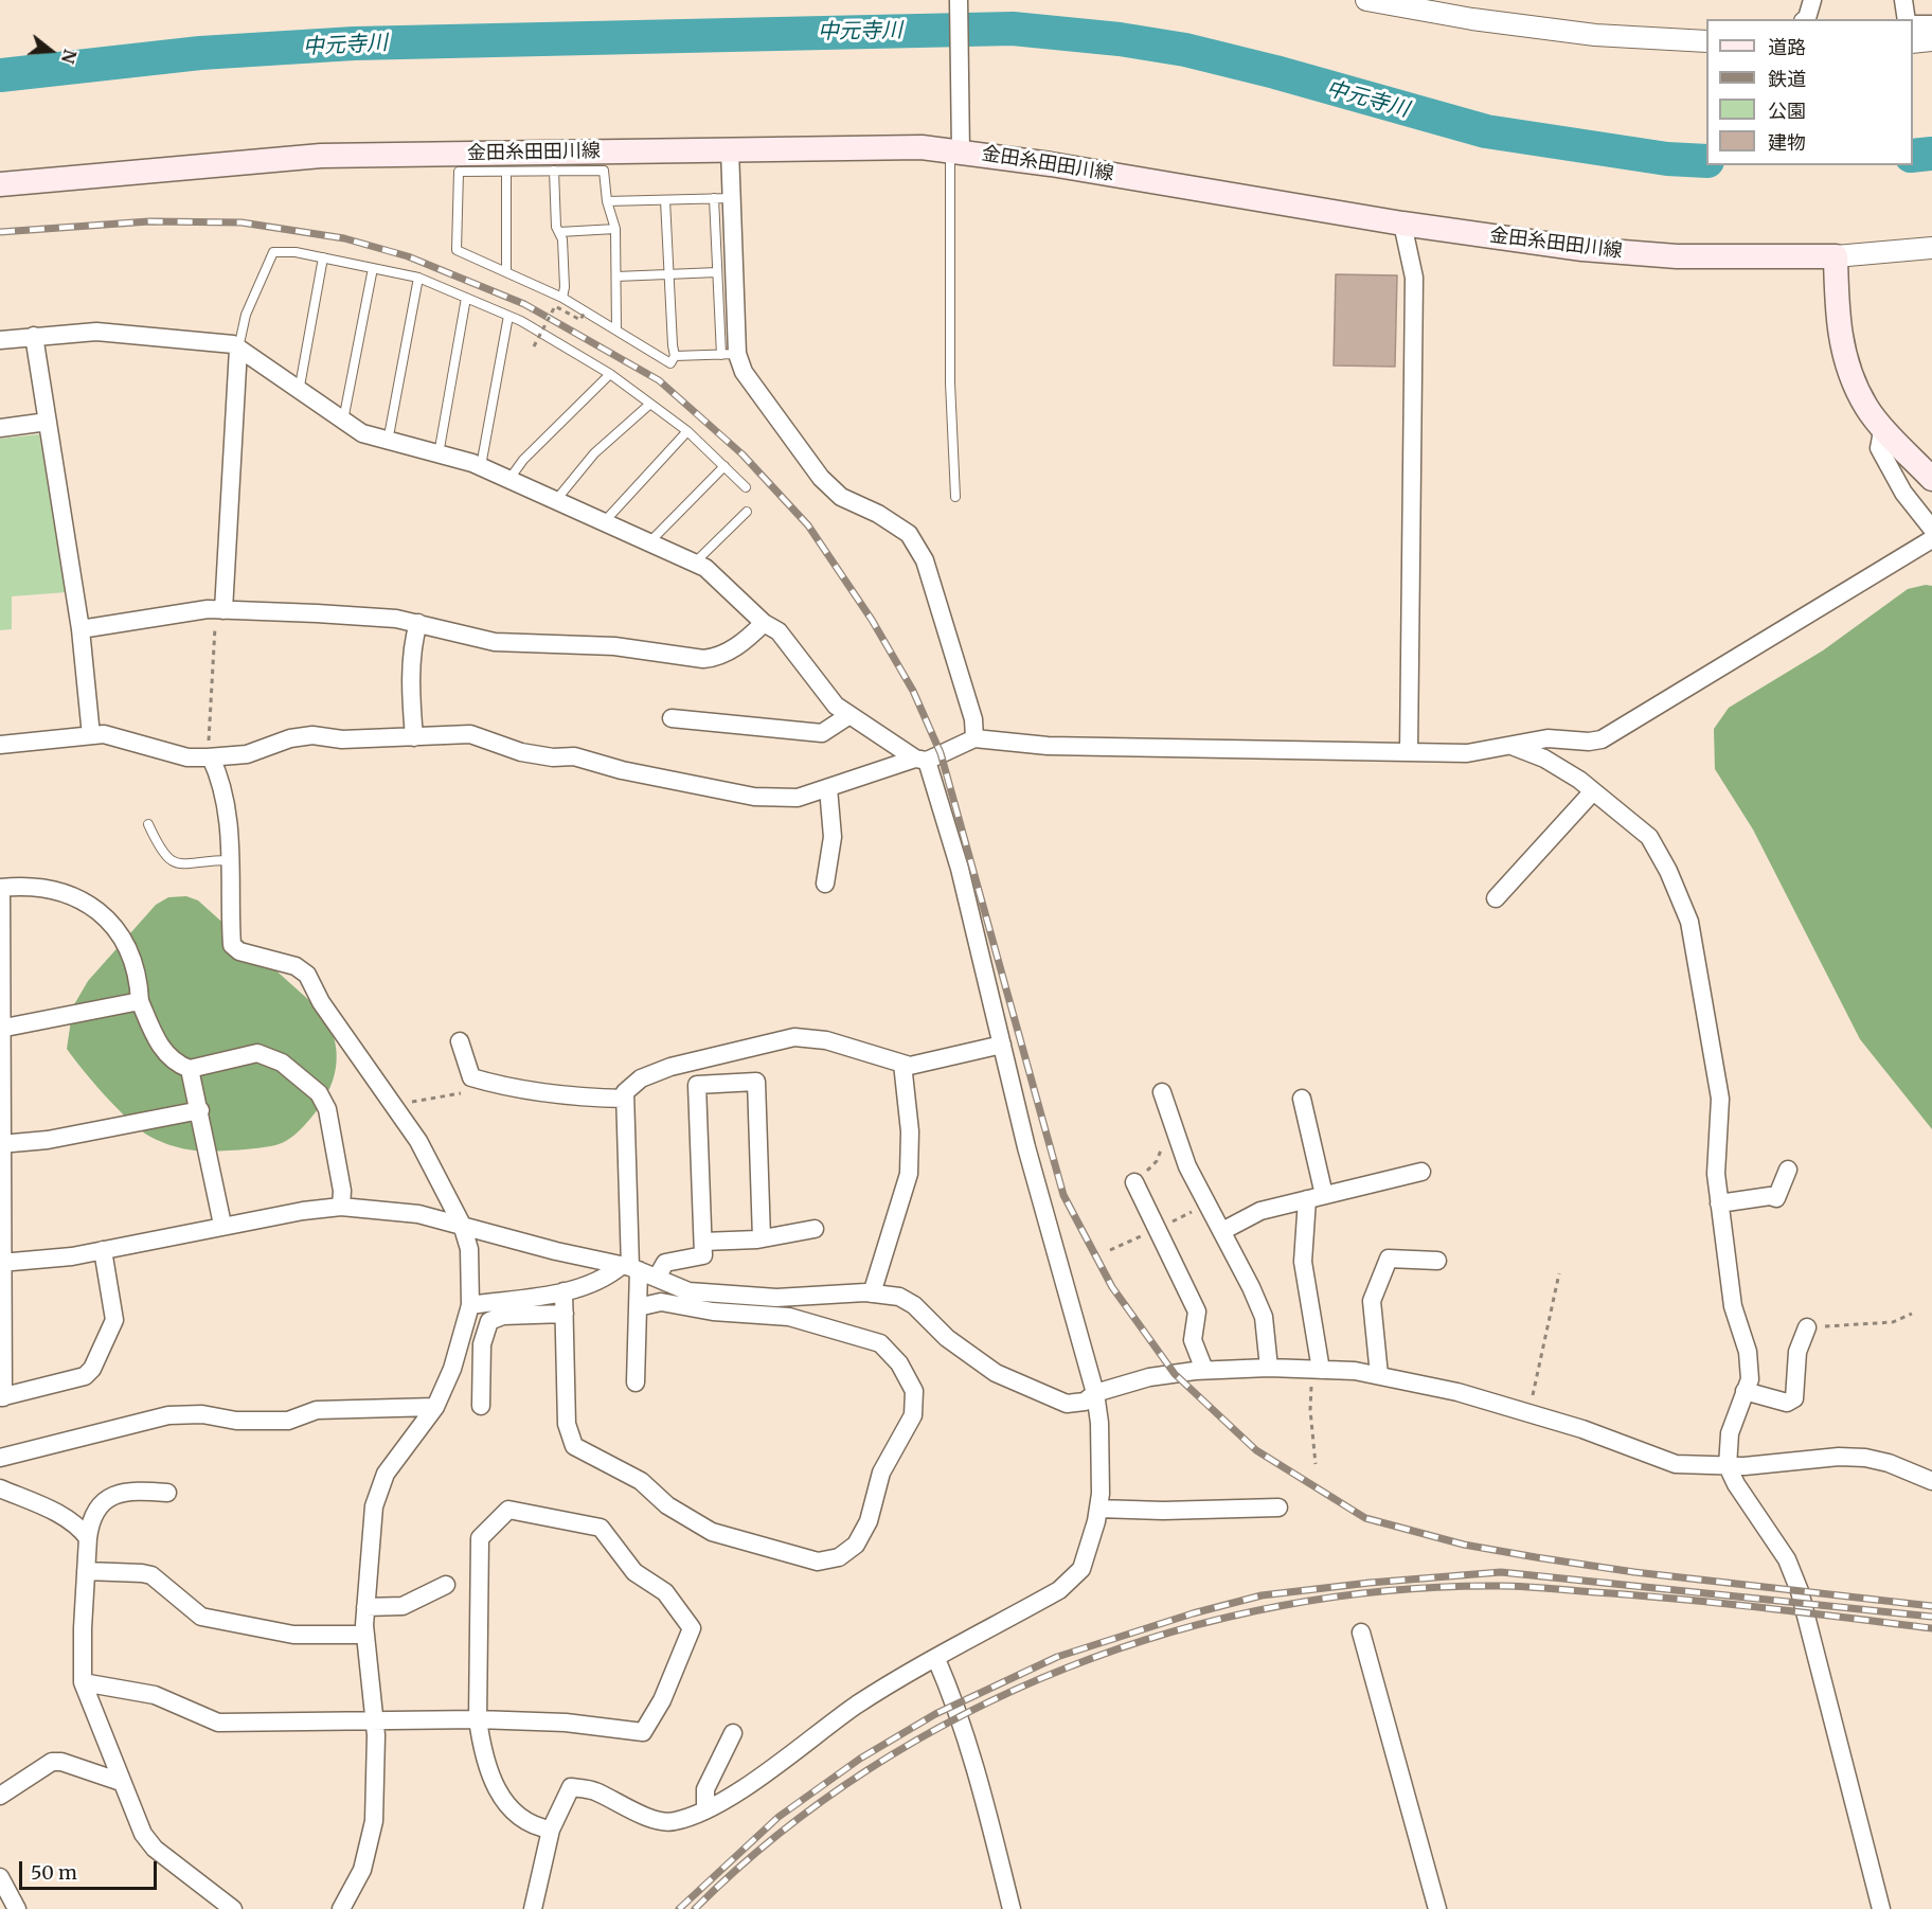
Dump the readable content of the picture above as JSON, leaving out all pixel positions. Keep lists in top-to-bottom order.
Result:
{
  "streets": {
    "main road": ["金田糸田田川線"]
  },
  "water": ["中元寺川"],
  "legend": [
    "道路",
    "鉄道",
    "公園",
    "建物"
  ],
  "scale_bar": "50 m",
  "north": "right"
}
